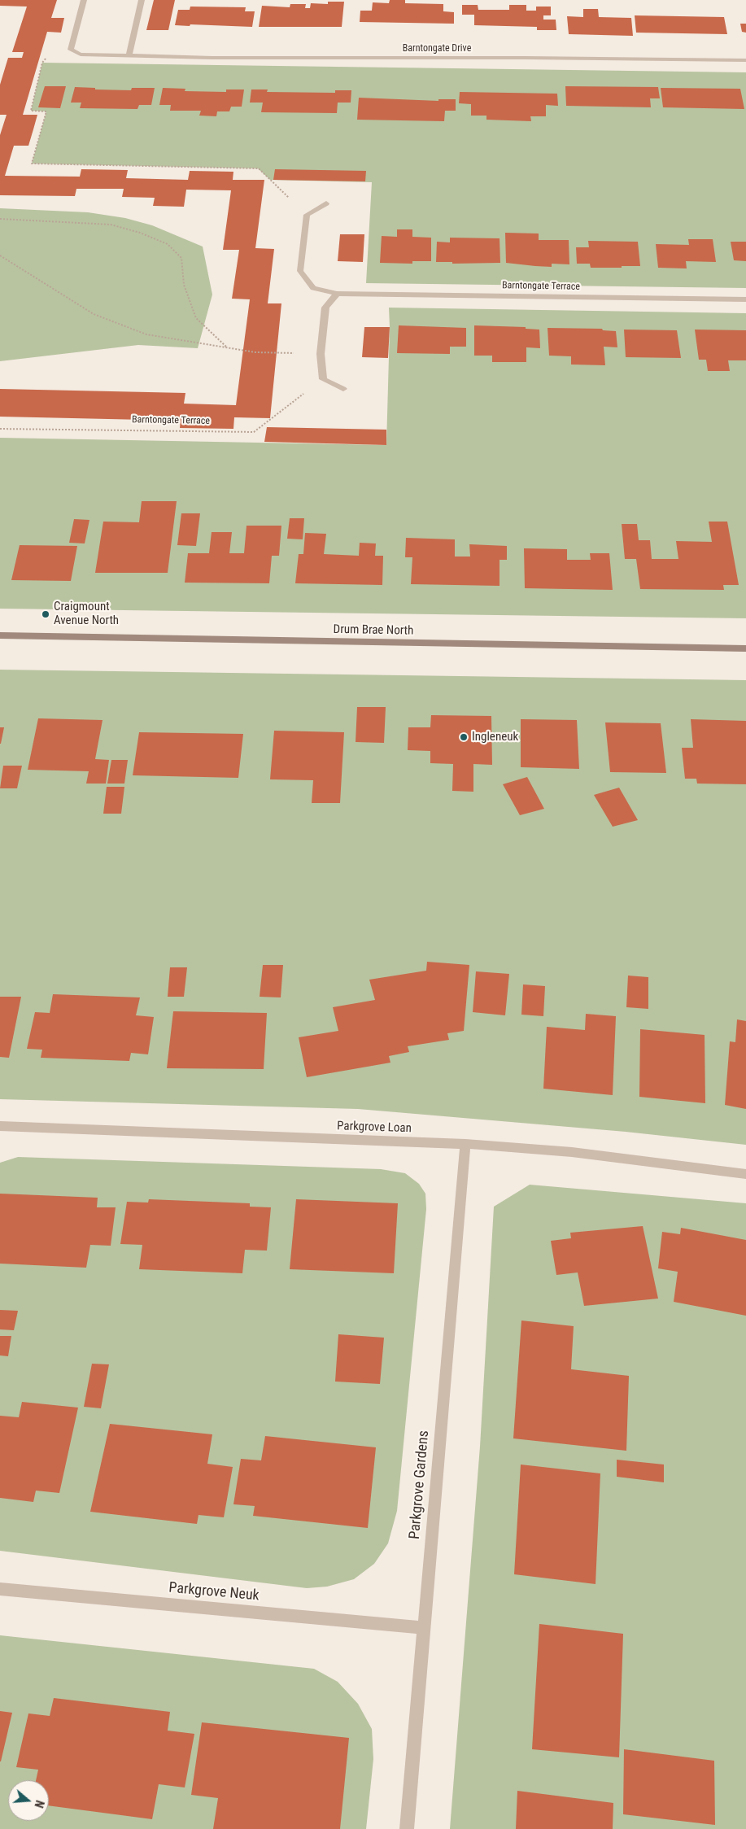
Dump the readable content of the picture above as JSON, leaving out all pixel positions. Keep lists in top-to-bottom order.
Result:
{
  "streets": {
    "main road": ["Drum Brae North"],
    "street": [
      "Barntongate Drive",
      "Barntongate Terrace",
      "Parkgrove Loan",
      "Parkgrove Gardens",
      "Parkgrove Neuk"
    ]
  },
  "crossings": [
    ["Parkgrove Loan", "Parkgrove Gardens"],
    ["Parkgrove Gardens", "Parkgrove Neuk"]
  ],
  "places": ["Craigmount Avenue North", "Ingleneuk"],
  "north": "right"
}
